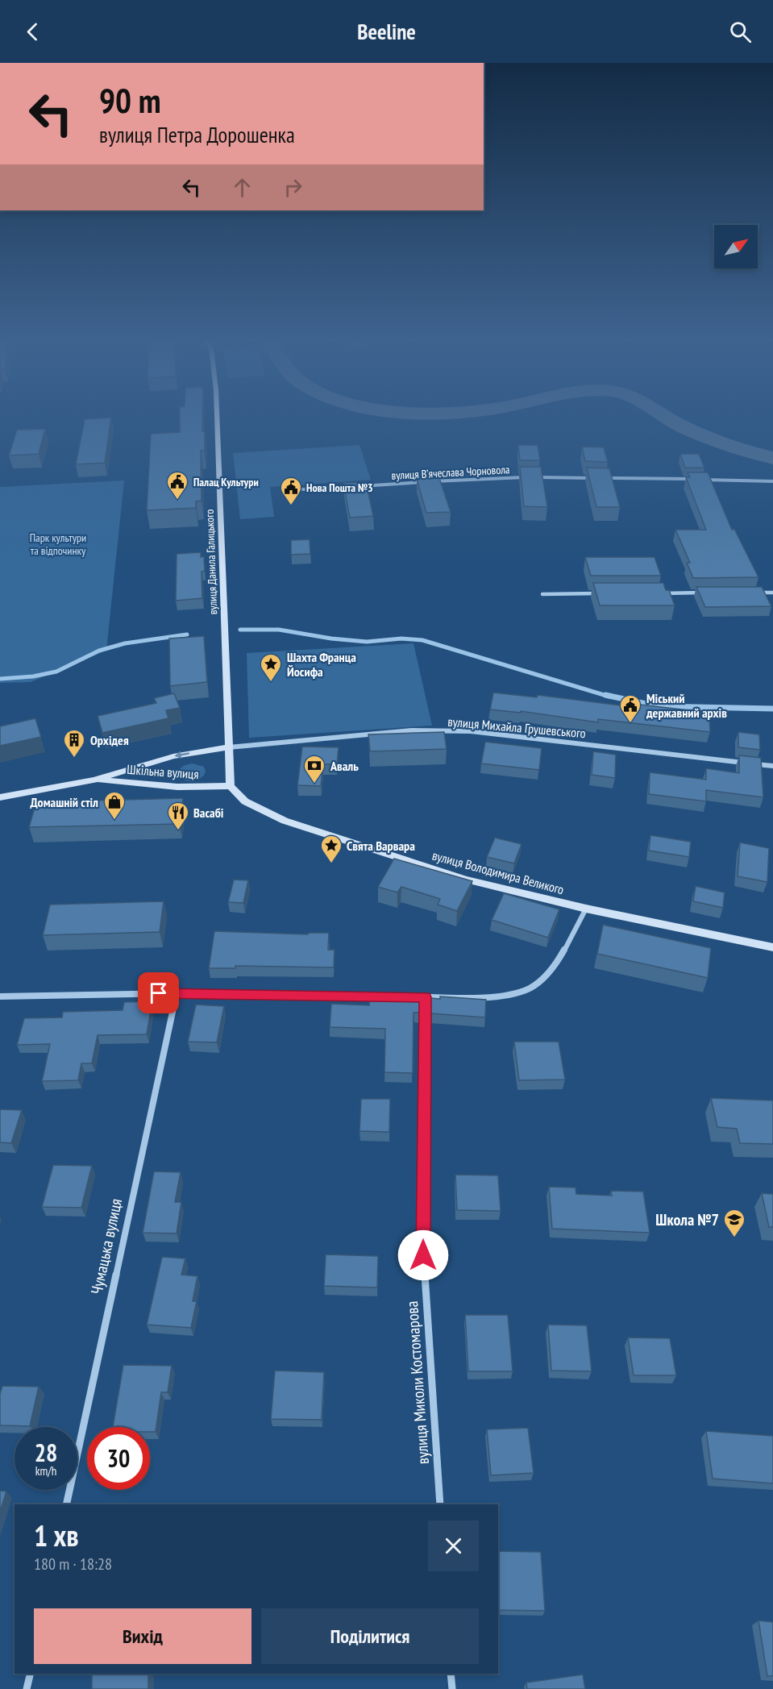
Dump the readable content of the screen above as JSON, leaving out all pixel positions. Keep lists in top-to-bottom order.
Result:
{
  "streets": {
    "main road": ["вулиця Данила Галицького", "Шкільна вулиця", "вулиця Володимира Великого"],
    "street": [
      "вулиця Вʼячеслава Чорновола",
      "вулиця Михайла Грушевського",
      "Чумацька вулиця",
      "вулиця Миколи Костомарова"
    ]
  },
  "crossings": [
    ["вулиця Данила Галицького", "вулиця Михайла Грушевського"],
    ["вулиця Данила Галицького", "Шкільна вулиця"],
    ["вулиця Данила Галицького", "вулиця Володимира Великого"],
    ["вулиця Михайла Грушевського", "Шкільна вулиця"],
    ["Шкільна вулиця", "вулиця Володимира Великого"]
  ],
  "parks": ["Парк культури та відпочинку"],
  "places": {
    "public building": ["Палац Культури", "Нова Пошта №3", "Міський державний архів"],
    "place": ["Шахта Франца Йосифа", "Свята Варвара"],
    "building": ["Орхідея"],
    "bank": ["Аваль"],
    "shop": ["Домашній стіл"],
    "restaurant": ["Васабі"],
    "school or university": ["Школа №7"]
  },
  "north": "top right",
  "page": {
    "header": "Beeline",
    "turn": ["90 m", "вулиця Петра Дорошенка"],
    "speed": "28 km/h",
    "limit": "30",
    "heading": ["1 хв", "180 m · 18:28"],
    "buttons": ["Вихід", "Поділитися"]
  }
}
